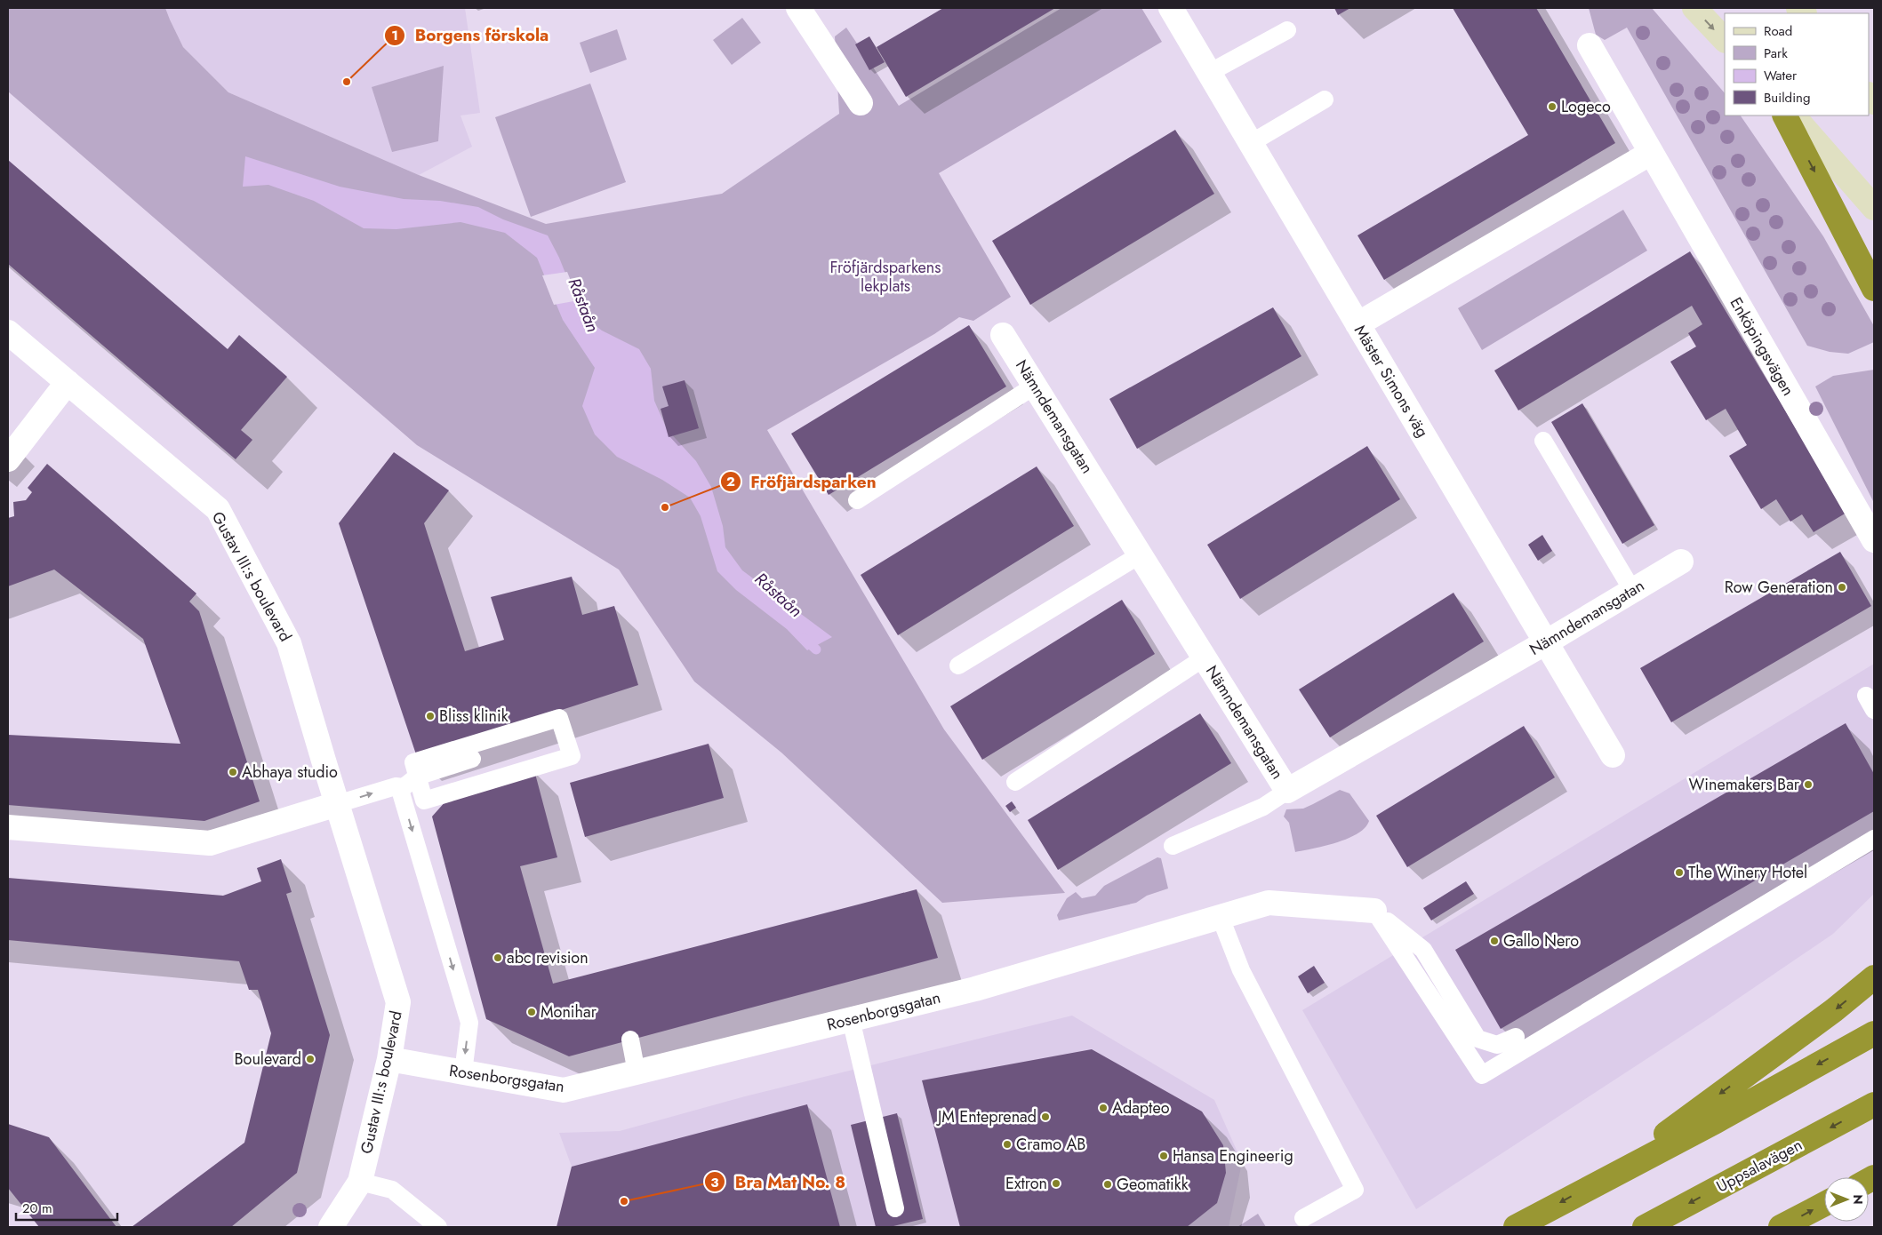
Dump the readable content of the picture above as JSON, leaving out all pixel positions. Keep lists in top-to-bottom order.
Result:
{
  "streets": {
    "highway": ["Uppsalavägen"],
    "street": [
      "Enköpingsvägen",
      "Mäster Simons väg",
      "Nämndemansgatan",
      "Gustav III:s boulevard",
      "Rosenborgsgatan"
    ]
  },
  "crossings": [
    ["Mäster Simons väg", "Nämndemansgatan"],
    ["Gustav III:s boulevard", "Rosenborgsgatan"]
  ],
  "water": ["Råstaån"],
  "parks": ["Fröfjärdsparkens lekplats"],
  "places": [
    "Borgens förskola",
    "Logeco",
    "Fröfjärdsparken",
    "Row Generation",
    "Bliss klinik",
    "Abhaya studio",
    "Winemakers Bar",
    "The Winery Hotel",
    "Gallo Nero",
    "abc revision",
    "Monihar",
    "Boulevard",
    "Adapteo",
    "JM Enteprenad",
    "Cramo AB",
    "Hansa Engineerig",
    "Extron",
    "Geomatikk",
    "Bra Mat No. 8"
  ],
  "legend": [
    "Road",
    "Park",
    "Water",
    "Building"
  ],
  "scale_bar": "20 m",
  "north": "right"
}
